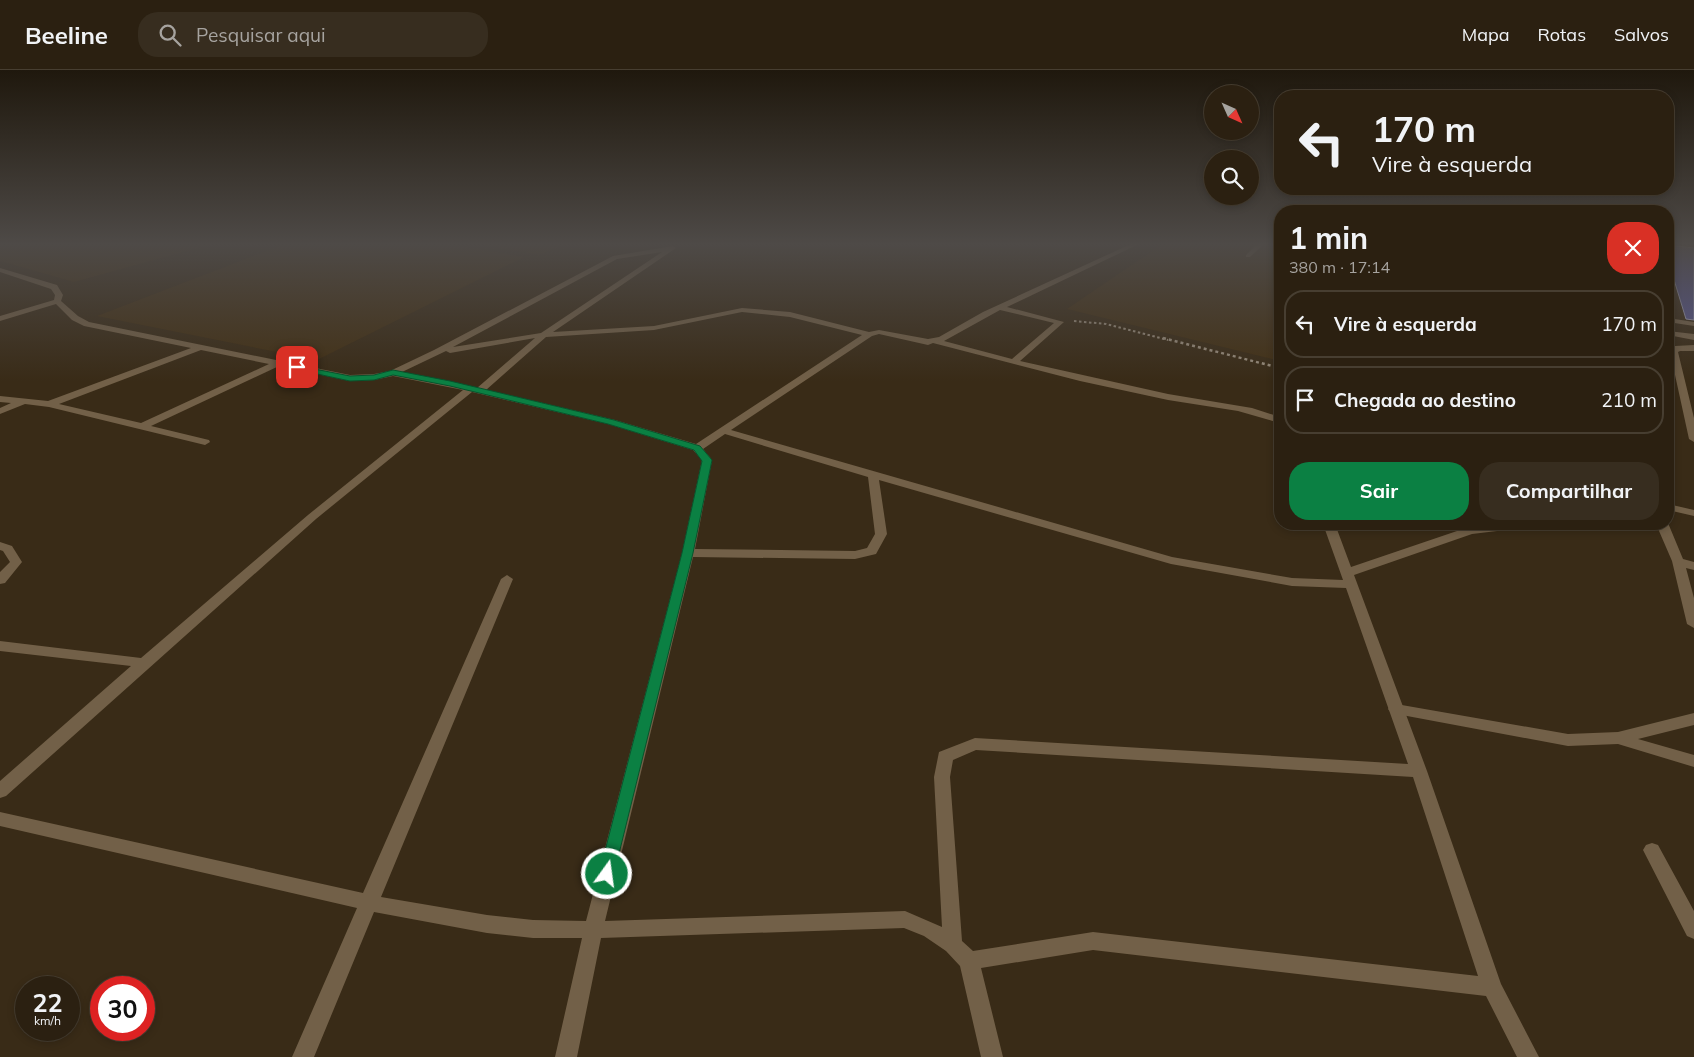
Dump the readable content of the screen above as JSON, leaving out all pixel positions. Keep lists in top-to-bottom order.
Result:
{
  "north": "bottom right",
  "page": {
    "header": "Beeline",
    "search": "Pesquisar aqui",
    "nav": ["Mapa", "Rotas", "Salvos"],
    "turn": ["170 m", "Vire à esquerda"],
    "heading": ["1 min", "380 m · 17:14"],
    "list": [
      {
        "name": "Vire à esquerda",
        "value": "170 m"
      },
      {
        "name": "Chegada ao destino",
        "value": "210 m"
      }
    ],
    "buttons": ["Sair", "Compartilhar"],
    "speed": "22 km/h",
    "limit": "30"
  }
}
